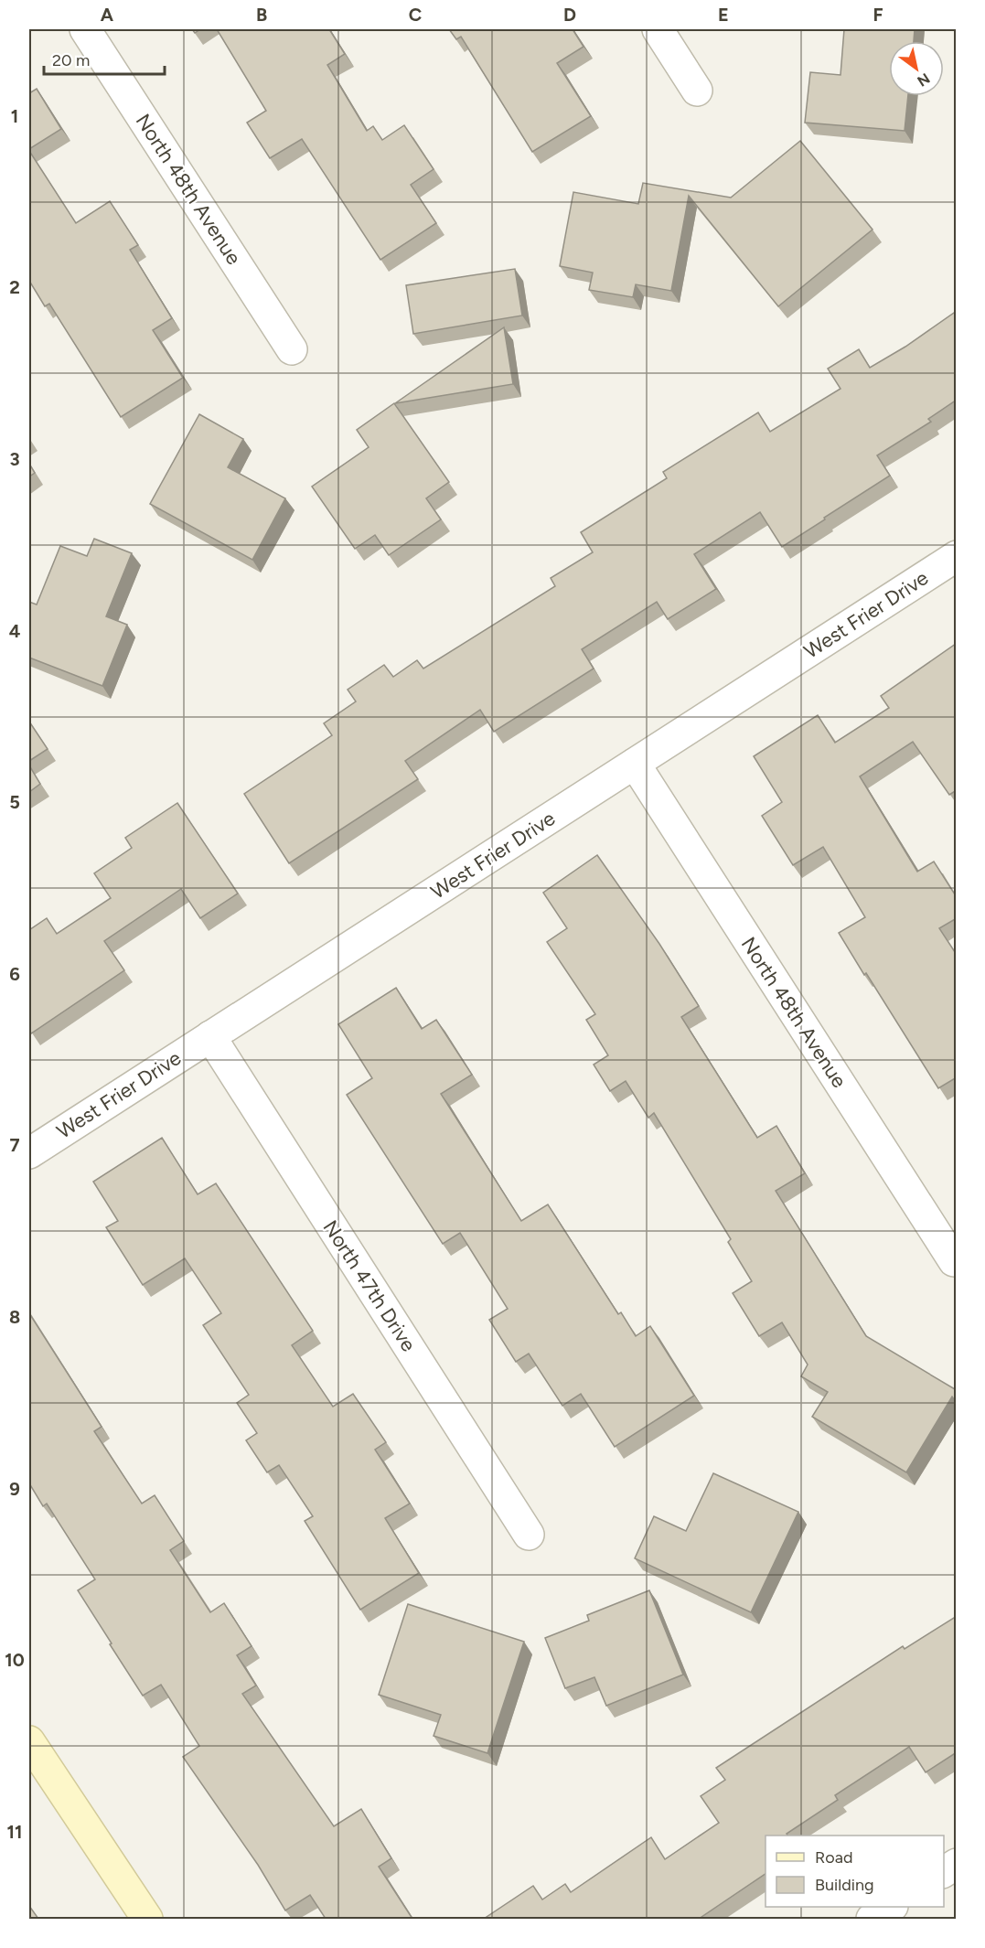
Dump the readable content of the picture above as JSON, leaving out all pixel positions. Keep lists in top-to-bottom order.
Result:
{
  "streets": {
    "street": ["North 48th Avenue", "West Frier Drive", "North 47th Drive"]
  },
  "crossings": [
    ["North 48th Avenue", "West Frier Drive"],
    ["West Frier Drive", "North 47th Drive"]
  ],
  "legend": ["Road", "Building"],
  "scale_bar": "20 m",
  "north": "bottom right",
  "grid": {
    "columns": [
      "A",
      "B",
      "C",
      "D",
      "E",
      "F"
    ],
    "rows": [
      "1",
      "2",
      "3",
      "4",
      "5",
      "6",
      "7",
      "8",
      "9",
      "10",
      "11"
    ]
  }
}
